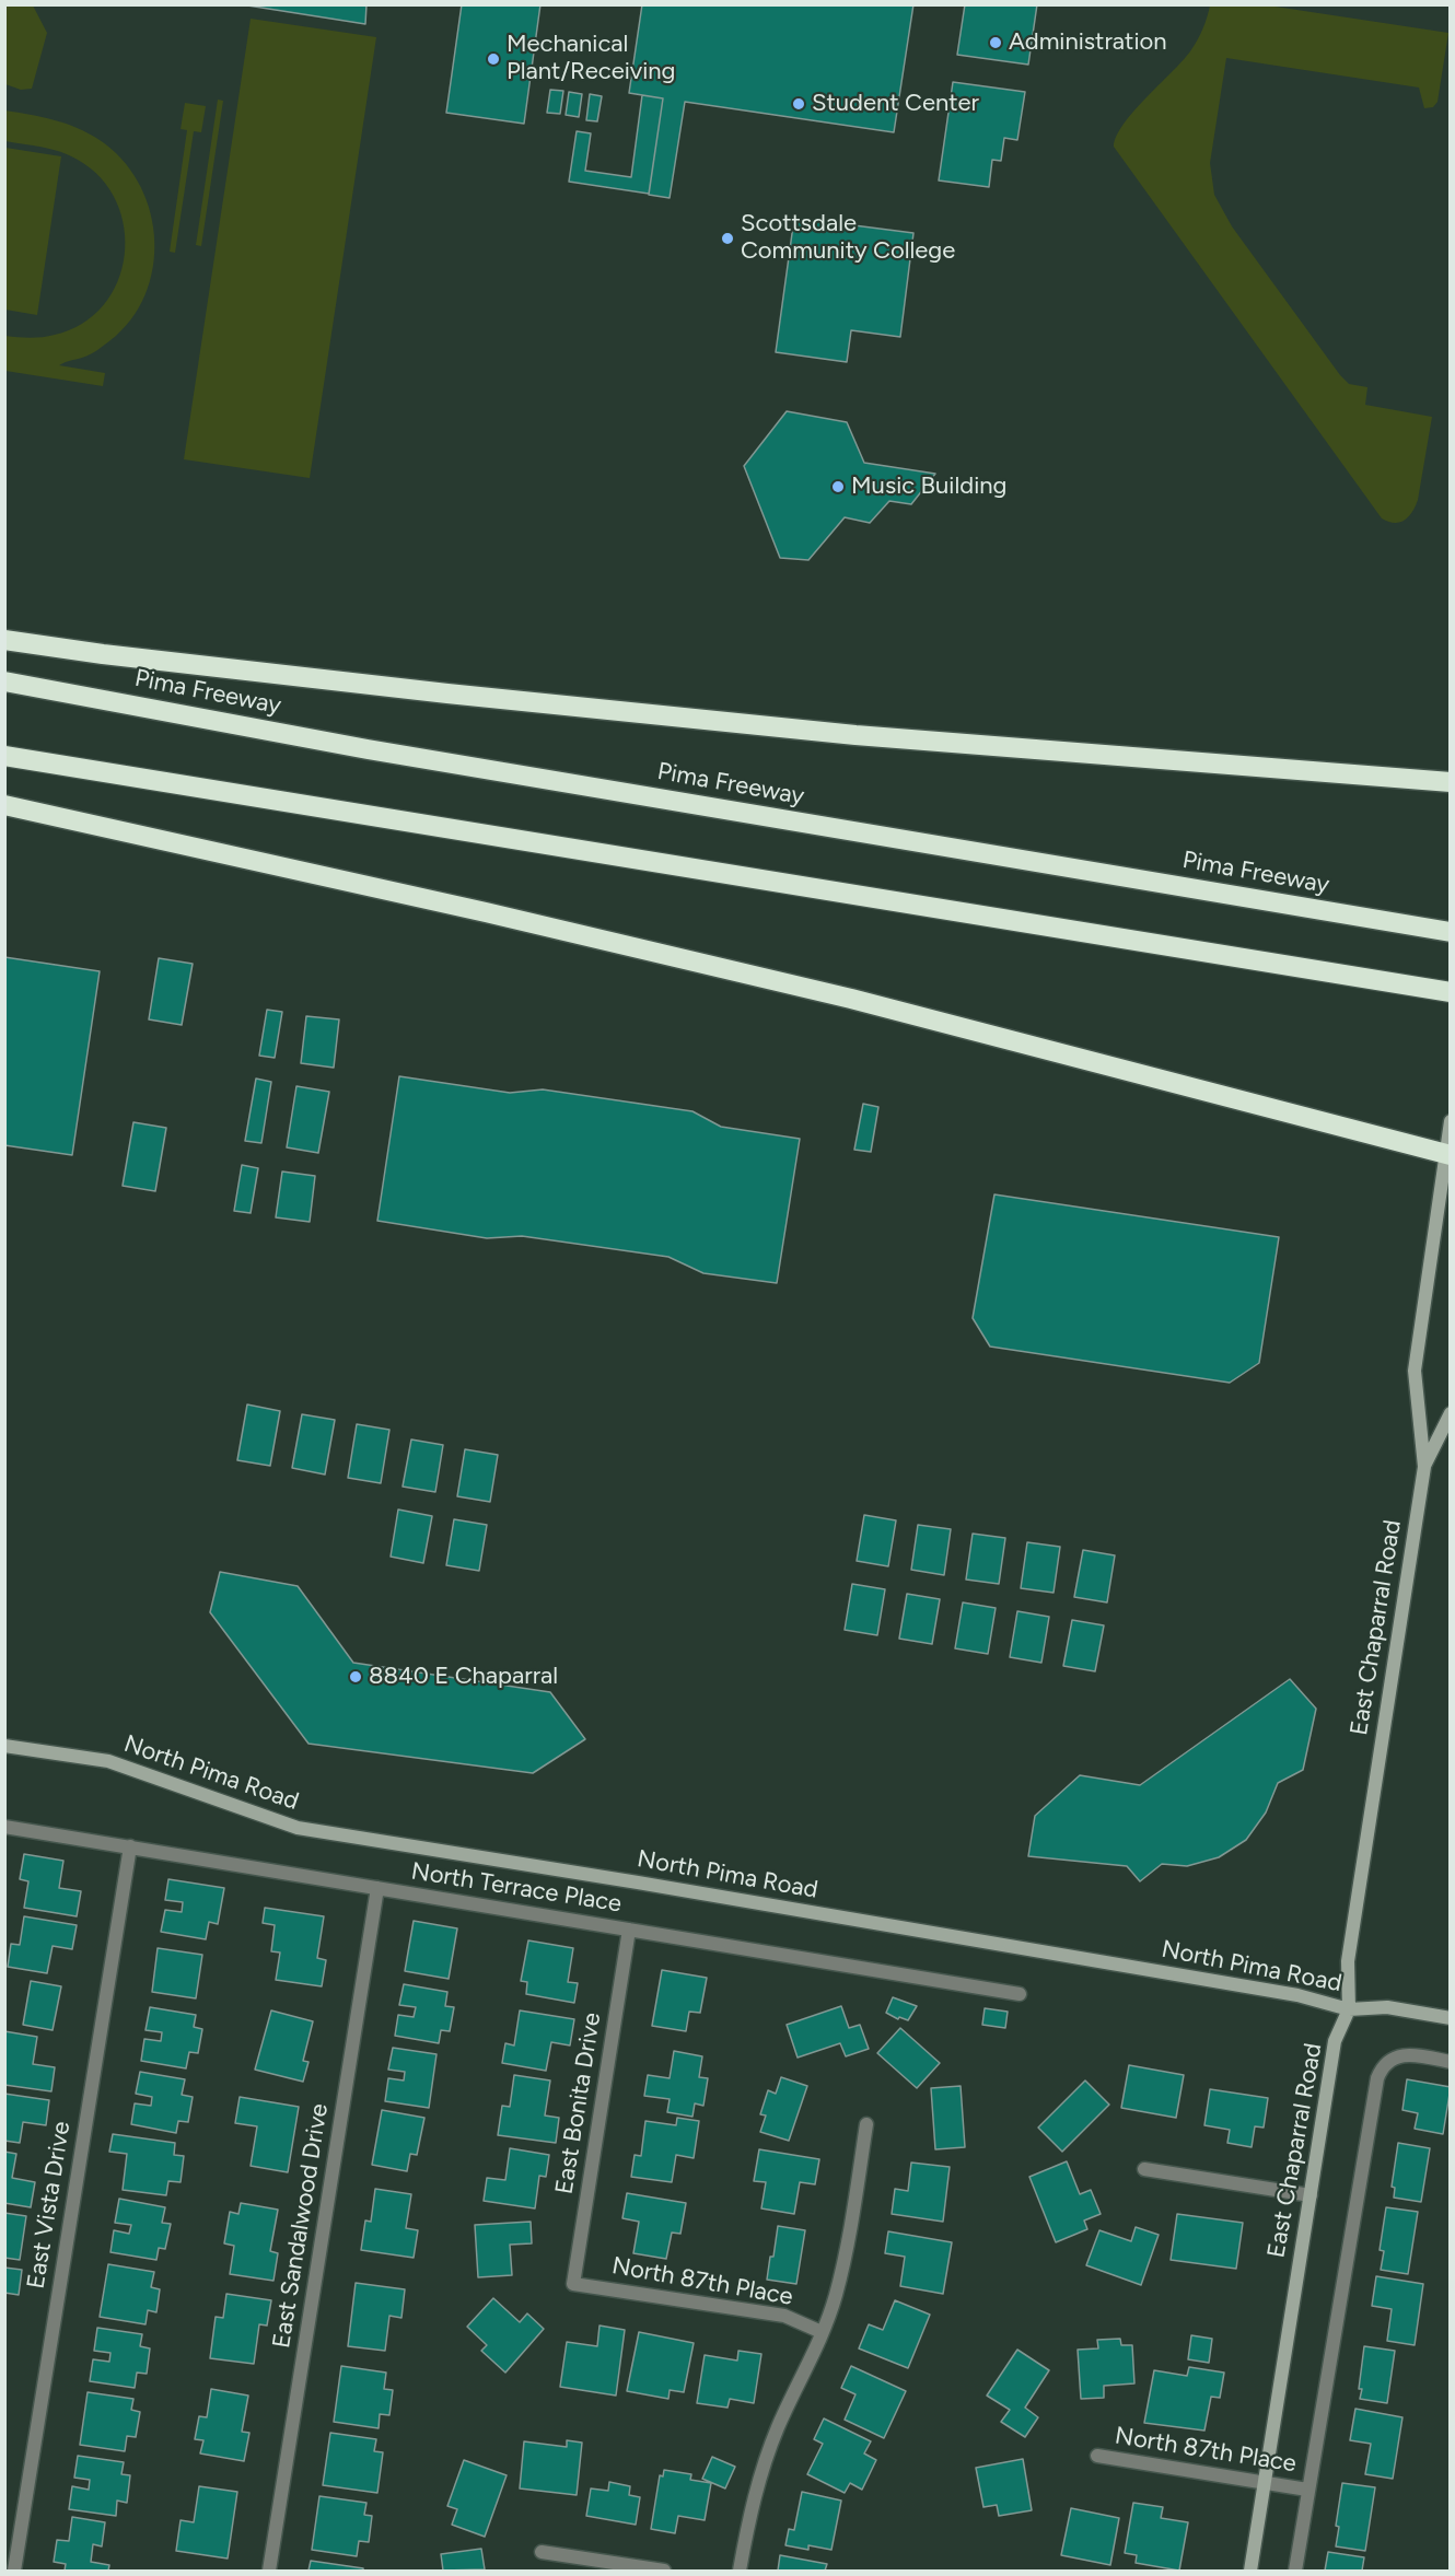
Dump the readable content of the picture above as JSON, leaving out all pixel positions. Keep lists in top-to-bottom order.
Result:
{
  "streets": {
    "highway": ["Pima Freeway"],
    "main road": ["East Chaparral Road", "North Pima Road"],
    "street": [
      "North Terrace Place",
      "East Bonita Drive",
      "East Vista Drive",
      "East Sandalwood Drive",
      "North 87th Place"
    ]
  },
  "crossings": [
    ["East Chaparral Road", "North Pima Road"],
    ["East Chaparral Road", "North 87th Place"],
    ["North Terrace Place", "East Bonita Drive"],
    ["North Terrace Place", "East Vista Drive"],
    ["North Terrace Place", "East Sandalwood Drive"],
    ["East Bonita Drive", "North 87th Place"]
  ],
  "places": [
    "Administration",
    "Mechanical Plant/Receiving",
    "Student Center",
    "Scottsdale Community College",
    "Music Building",
    "8840 E Chaparral"
  ]
}
